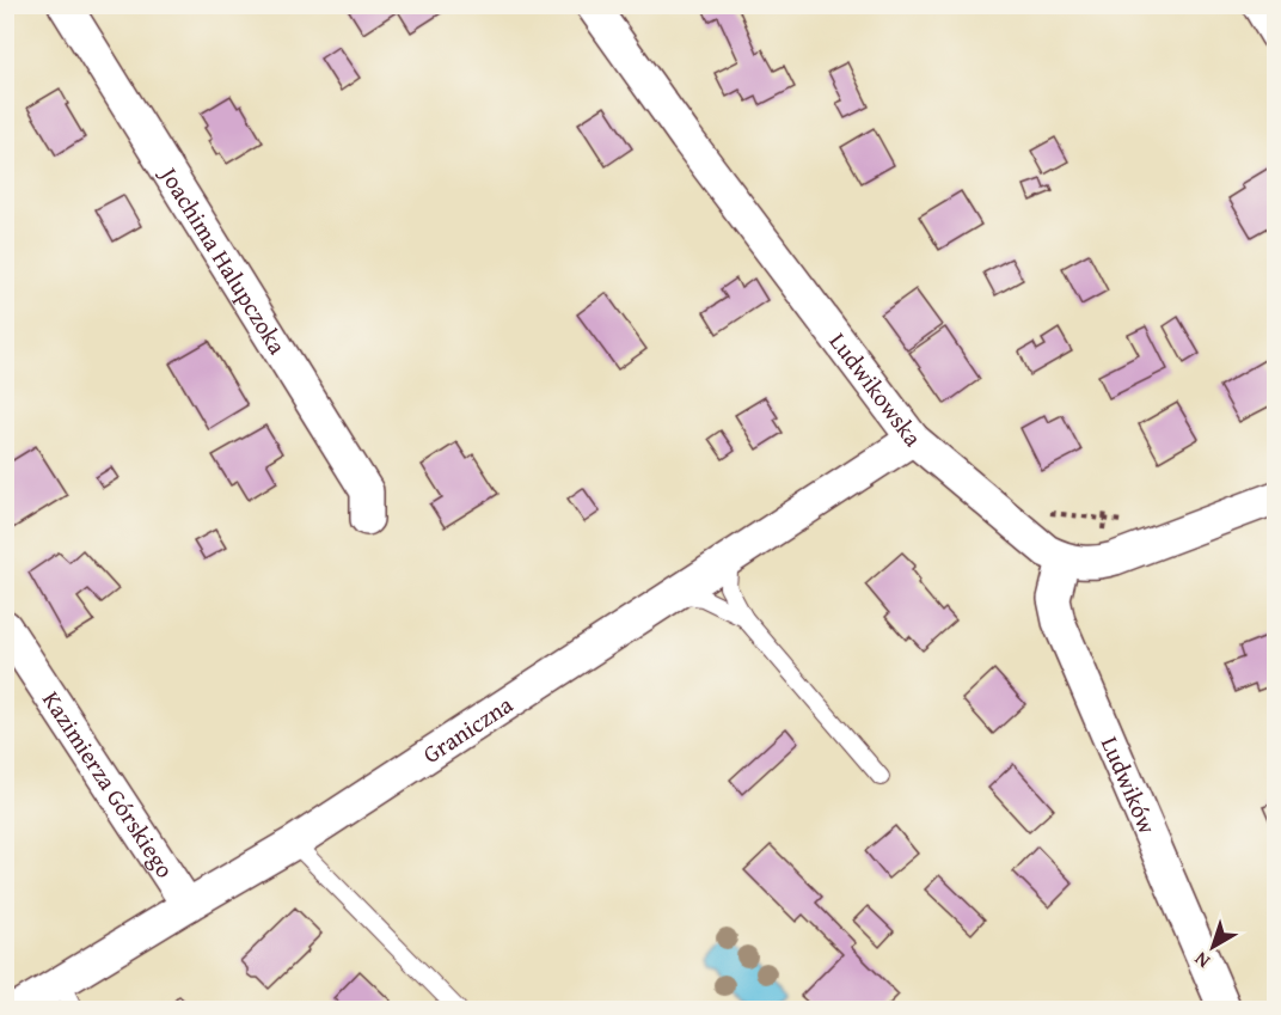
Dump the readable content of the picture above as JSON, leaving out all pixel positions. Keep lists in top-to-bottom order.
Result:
{
  "streets": {
    "street": [
      "Joachima Halupczoka",
      "Ludwikowska",
      "Graniczna",
      "Kazimierza Górskiego",
      "Ludwików"
    ]
  },
  "crossings": [
    ["Ludwikowska", "Graniczna"],
    ["Ludwikowska", "Ludwików"],
    ["Graniczna", "Kazimierza Górskiego"]
  ],
  "north": "bottom left"
}
